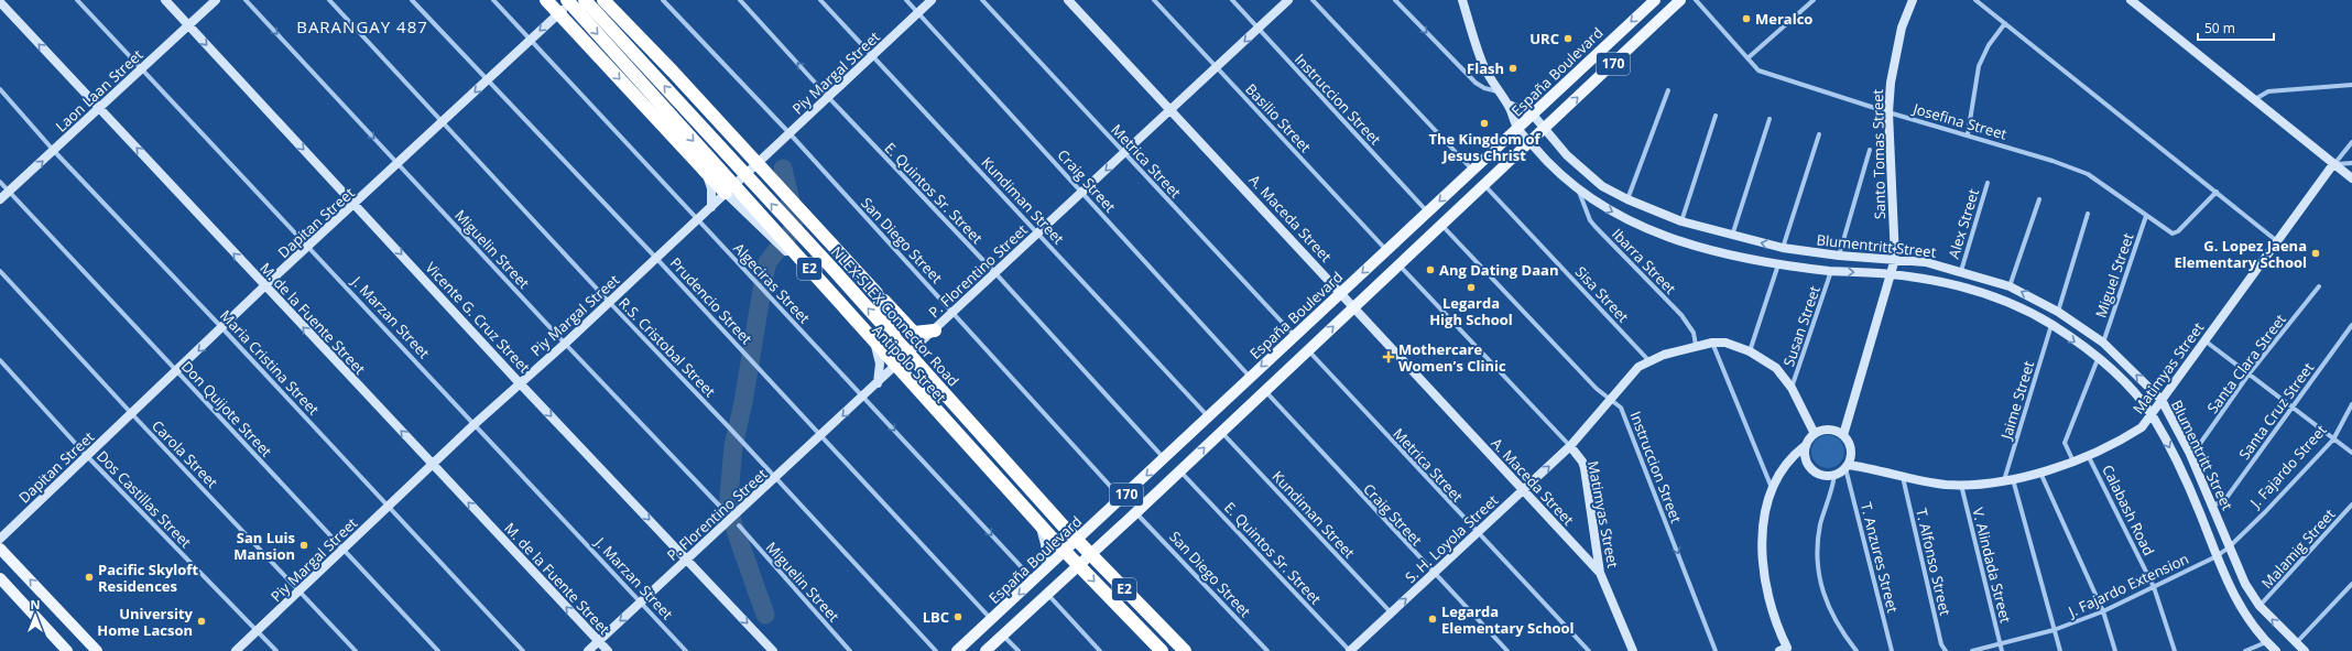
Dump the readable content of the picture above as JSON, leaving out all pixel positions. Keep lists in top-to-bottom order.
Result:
{
  "streets": {
    "highway": ["E2", "NLEX-SLEX Connector Road"],
    "main road": ["170", "España Boulevard"],
    "street": [
      "Piy Margal Street",
      "Laon Laan Street",
      "Instruccion Street",
      "Basilio Street",
      "Josefina Street",
      "Santo Tomas Street",
      "Metrica Street",
      "Craig Street",
      "E. Quintos Sr. Street",
      "Kundiman Street",
      "A. Maceda Street",
      "Dapitan Street",
      "Alex Street",
      "San Diego Street",
      "Blumentritt Street",
      "Miguelin Street",
      "Ibarra Street",
      "P. Florentino Street",
      "Miguel Street",
      "Algeciras Street",
      "Sisa Street",
      "Prudencio Street",
      "J. Marzan Street",
      "Vicente G. Cruz Street",
      "M. de la Fuente Street",
      "Susan Street",
      "R.S. Cristobal Street",
      "Maria Cristina Street",
      "Antipolo Street",
      "Santa Clara Street",
      "Matimyas Street",
      "Jaime Street",
      "Don Quijote Street",
      "Santa Cruz Street",
      "Carola Street",
      "J. Fajardo Street",
      "Dos Castillas Street",
      "Calabash Road",
      "S. H. Loyola Street",
      "Malamig Street",
      "T. Anzures Street",
      "T. Alfonso Street",
      "V. Alindada Street",
      "J. Fajardo Extension"
    ]
  },
  "crossings": [
    ["170", "Instruccion Street"],
    ["170", "Metrica Street"],
    ["170", "Craig Street"],
    ["170", "E. Quintos Sr. Street"],
    ["170", "Kundiman Street"],
    ["170", "A. Maceda Street"],
    ["170", "San Diego Street"],
    ["170", "Blumentritt Street"],
    ["170", "Sisa Street"],
    ["170", "Antipolo Street"],
    ["España Boulevard", "Instruccion Street"],
    ["España Boulevard", "Basilio Street"],
    ["España Boulevard", "Metrica Street"],
    ["España Boulevard", "Craig Street"],
    ["España Boulevard", "E. Quintos Sr. Street"],
    ["España Boulevard", "Kundiman Street"],
    ["España Boulevard", "A. Maceda Street"],
    ["España Boulevard", "San Diego Street"],
    ["España Boulevard", "Blumentritt Street"],
    ["España Boulevard", "Algeciras Street"],
    ["España Boulevard", "Prudencio Street"],
    ["España Boulevard", "Antipolo Street"],
    ["Piy Margal Street", "Craig Street"],
    ["Piy Margal Street", "E. Quintos Sr. Street"],
    ["Piy Margal Street", "Kundiman Street"],
    ["Piy Margal Street", "San Diego Street"],
    ["Piy Margal Street", "Miguelin Street"],
    ["Piy Margal Street", "Algeciras Street"],
    ["Piy Margal Street", "Prudencio Street"],
    ["Piy Margal Street", "J. Marzan Street"],
    ["Piy Margal Street", "Vicente G. Cruz Street"],
    ["Piy Margal Street", "M. de la Fuente Street"],
    ["Piy Margal Street", "R.S. Cristobal Street"],
    ["Piy Margal Street", "Maria Cristina Street"],
    ["Piy Margal Street", "Antipolo Street"],
    ["Piy Margal Street", "Don Quijote Street"],
    ["Piy Margal Street", "Carola Street"],
    ["Piy Margal Street", "Dos Castillas Street"],
    ["Laon Laan Street", "J. Marzan Street"],
    ["Laon Laan Street", "Vicente G. Cruz Street"],
    ["Laon Laan Street", "M. de la Fuente Street"],
    ["Laon Laan Street", "Maria Cristina Street"],
    ["Laon Laan Street", "Don Quijote Street"],
    ["Instruccion Street", "P. Florentino Street"],
    ["Basilio Street", "P. Florentino Street"],
    ["Josefina Street", "Santo Tomas Street"],
    ["Josefina Street", "Miguel Street"],
    ["Santo Tomas Street", "Blumentritt Street"],
    ["Santo Tomas Street", "Matimyas Street"],
    ["Santo Tomas Street", "T. Anzures Street"],
    ["Metrica Street", "P. Florentino Street"],
    ["Metrica Street", "S. H. Loyola Street"],
    ["Craig Street", "P. Florentino Street"],
    ["Craig Street", "S. H. Loyola Street"],
    ["E. Quintos Sr. Street", "P. Florentino Street"],
    ["E. Quintos Sr. Street", "S. H. Loyola Street"],
    ["Kundiman Street", "P. Florentino Street"],
    ["Kundiman Street", "S. H. Loyola Street"],
    ["A. Maceda Street", "P. Florentino Street"],
    ["A. Maceda Street", "Matimyas Street"],
    ["A. Maceda Street", "S. H. Loyola Street"],
    ["Dapitan Street", "Miguelin Street"],
    ["Dapitan Street", "Algeciras Street"],
    ["Dapitan Street", "Prudencio Street"],
    ["Dapitan Street", "J. Marzan Street"],
    ["Dapitan Street", "Vicente G. Cruz Street"],
    ["Dapitan Street", "M. de la Fuente Street"],
    ["Dapitan Street", "R.S. Cristobal Street"],
    ["Dapitan Street", "Maria Cristina Street"],
    ["Dapitan Street", "Don Quijote Street"],
    ["Dapitan Street", "Carola Street"],
    ["Dapitan Street", "Dos Castillas Street"],
    ["Alex Street", "Blumentritt Street"],
    ["San Diego Street", "P. Florentino Street"],
    ["Blumentritt Street", "Ibarra Street"],
    ["Blumentritt Street", "Miguel Street"],
    ["Blumentritt Street", "Susan Street"],
    ["Blumentritt Street", "Santa Clara Street"],
    ["Blumentritt Street", "Matimyas Street"],
    ["Blumentritt Street", "Jaime Street"],
    ["Blumentritt Street", "Santa Cruz Street"],
    ["Blumentritt Street", "J. Fajardo Street"],
    ["Blumentritt Street", "Malamig Street"],
    ["Blumentritt Street", "J. Fajardo Extension"],
    ["P. Florentino Street", "Algeciras Street"],
    ["P. Florentino Street", "Prudencio Street"],
    ["P. Florentino Street", "J. Marzan Street"],
    ["P. Florentino Street", "Vicente G. Cruz Street"],
    ["P. Florentino Street", "M. de la Fuente Street"],
    ["P. Florentino Street", "R.S. Cristobal Street"],
    ["P. Florentino Street", "Antipolo Street"],
    ["NLEX-SLEX Connector Road", "Antipolo Street"],
    ["Matimyas Street", "Jaime Street"],
    ["Matimyas Street", "Calabash Road"],
    ["Matimyas Street", "S. H. Loyola Street"],
    ["Matimyas Street", "T. Anzures Street"],
    ["Matimyas Street", "T. Alfonso Street"],
    ["Matimyas Street", "V. Alindada Street"],
    ["J. Fajardo Street", "J. Fajardo Extension"],
    ["Calabash Road", "J. Fajardo Extension"],
    ["V. Alindada Street", "J. Fajardo Extension"]
  ],
  "one_way": ["Vicente G. Cruz Street", "M. de la Fuente Street", "S. H. Loyola Street"],
  "districts": ["BARANGAY 487"],
  "places": {
    "other": [
      "Meralco",
      "URC",
      "Flash",
      "The Kingdom of Jesus Christ",
      "G. Lopez Jaena Elementary School",
      "Ang Dating Daan",
      "Legarda High School",
      "San Luis Mansion",
      "Pacific Skyloft Residences",
      "LBC",
      "Legarda Elementary School",
      "University Home Lacson"
    ],
    "health": ["Mothercare Women’s Clinic"]
  },
  "scale_bar": "50 m",
  "north": "top"
}
